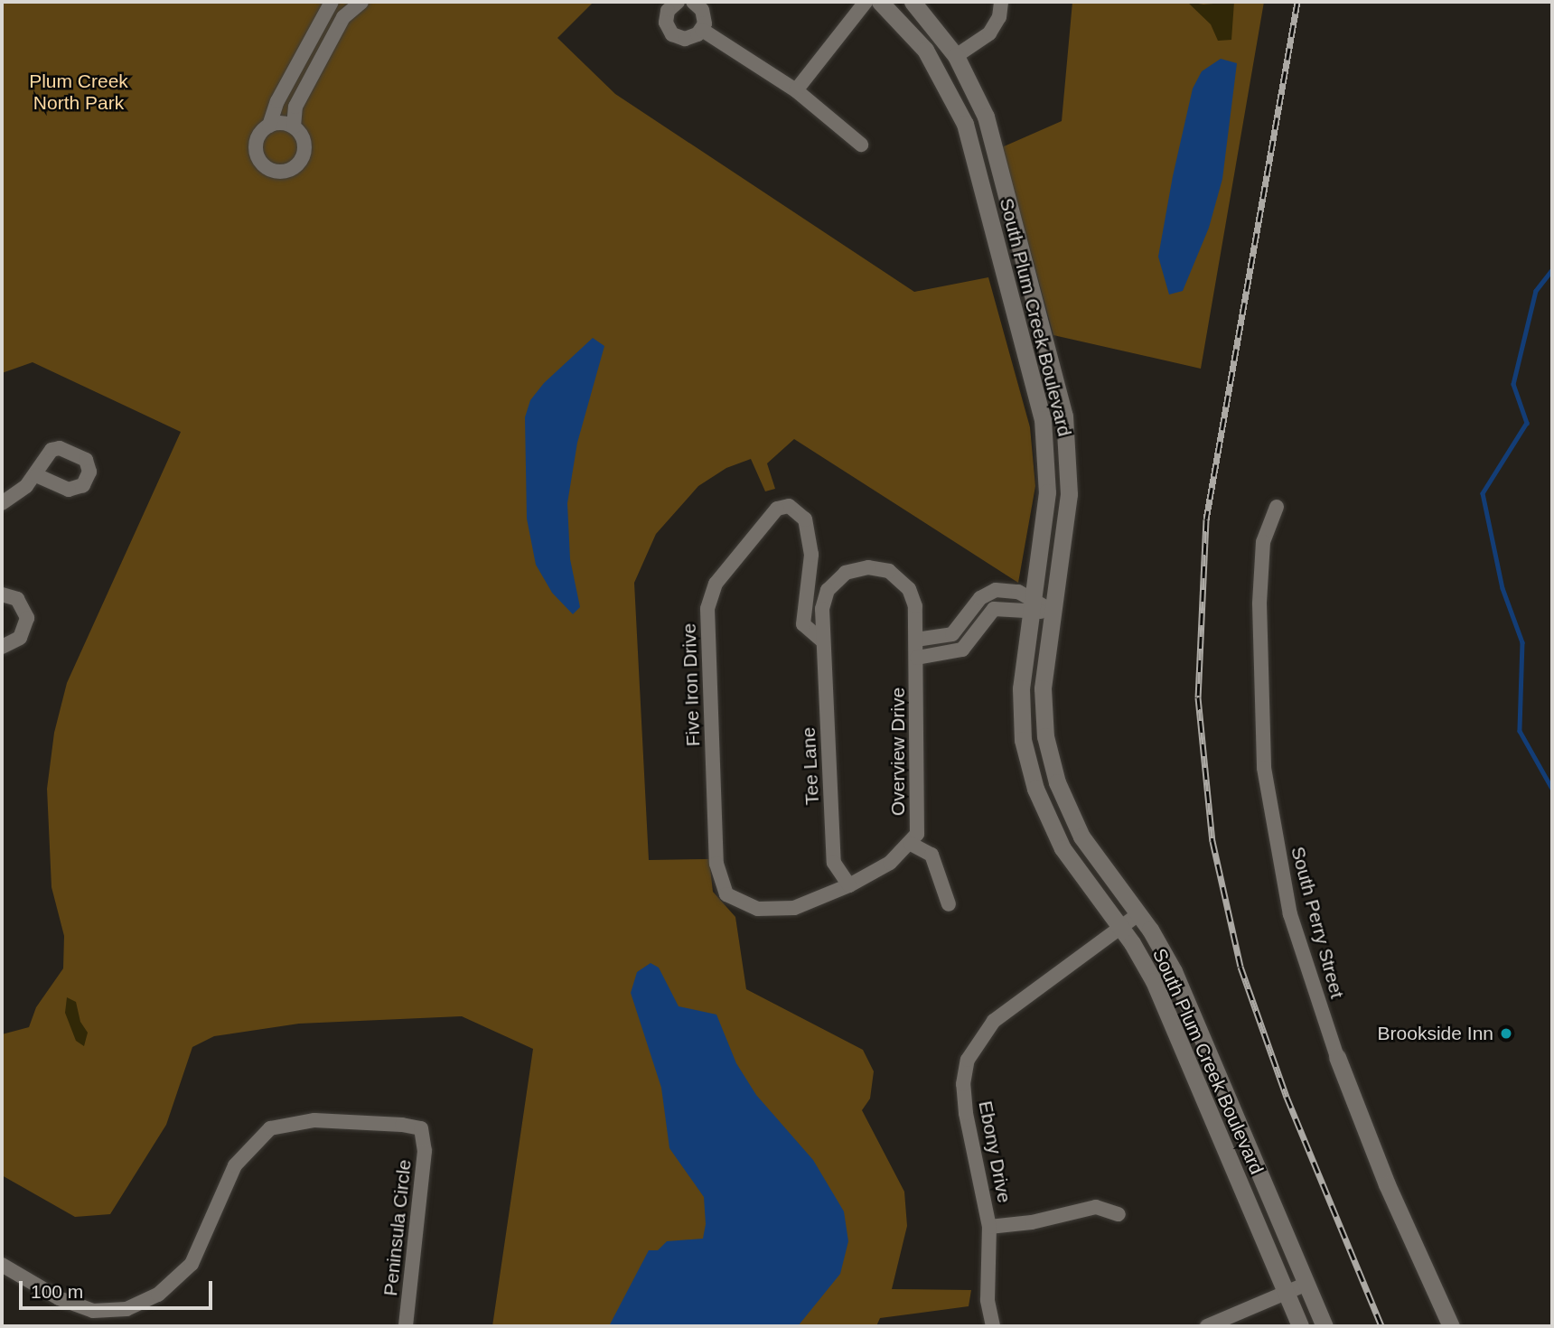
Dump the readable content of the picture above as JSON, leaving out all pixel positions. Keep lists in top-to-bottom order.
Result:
{
  "streets": {
    "street": [
      "South Plum Creek Boulevard",
      "Five Iron Drive",
      "Overview Drive",
      "Tee Lane",
      "South Perry Street",
      "Ebony Drive",
      "Peninsula Circle"
    ]
  },
  "crossings": [
    ["South Plum Creek Boulevard", "Ebony Drive"],
    ["Five Iron Drive", "Overview Drive"],
    ["Five Iron Drive", "Tee Lane"],
    ["Overview Drive", "Tee Lane"]
  ],
  "parks": ["Plum Creek North Park"],
  "places": ["Brookside Inn"],
  "scale_bar": "100 m"
}
